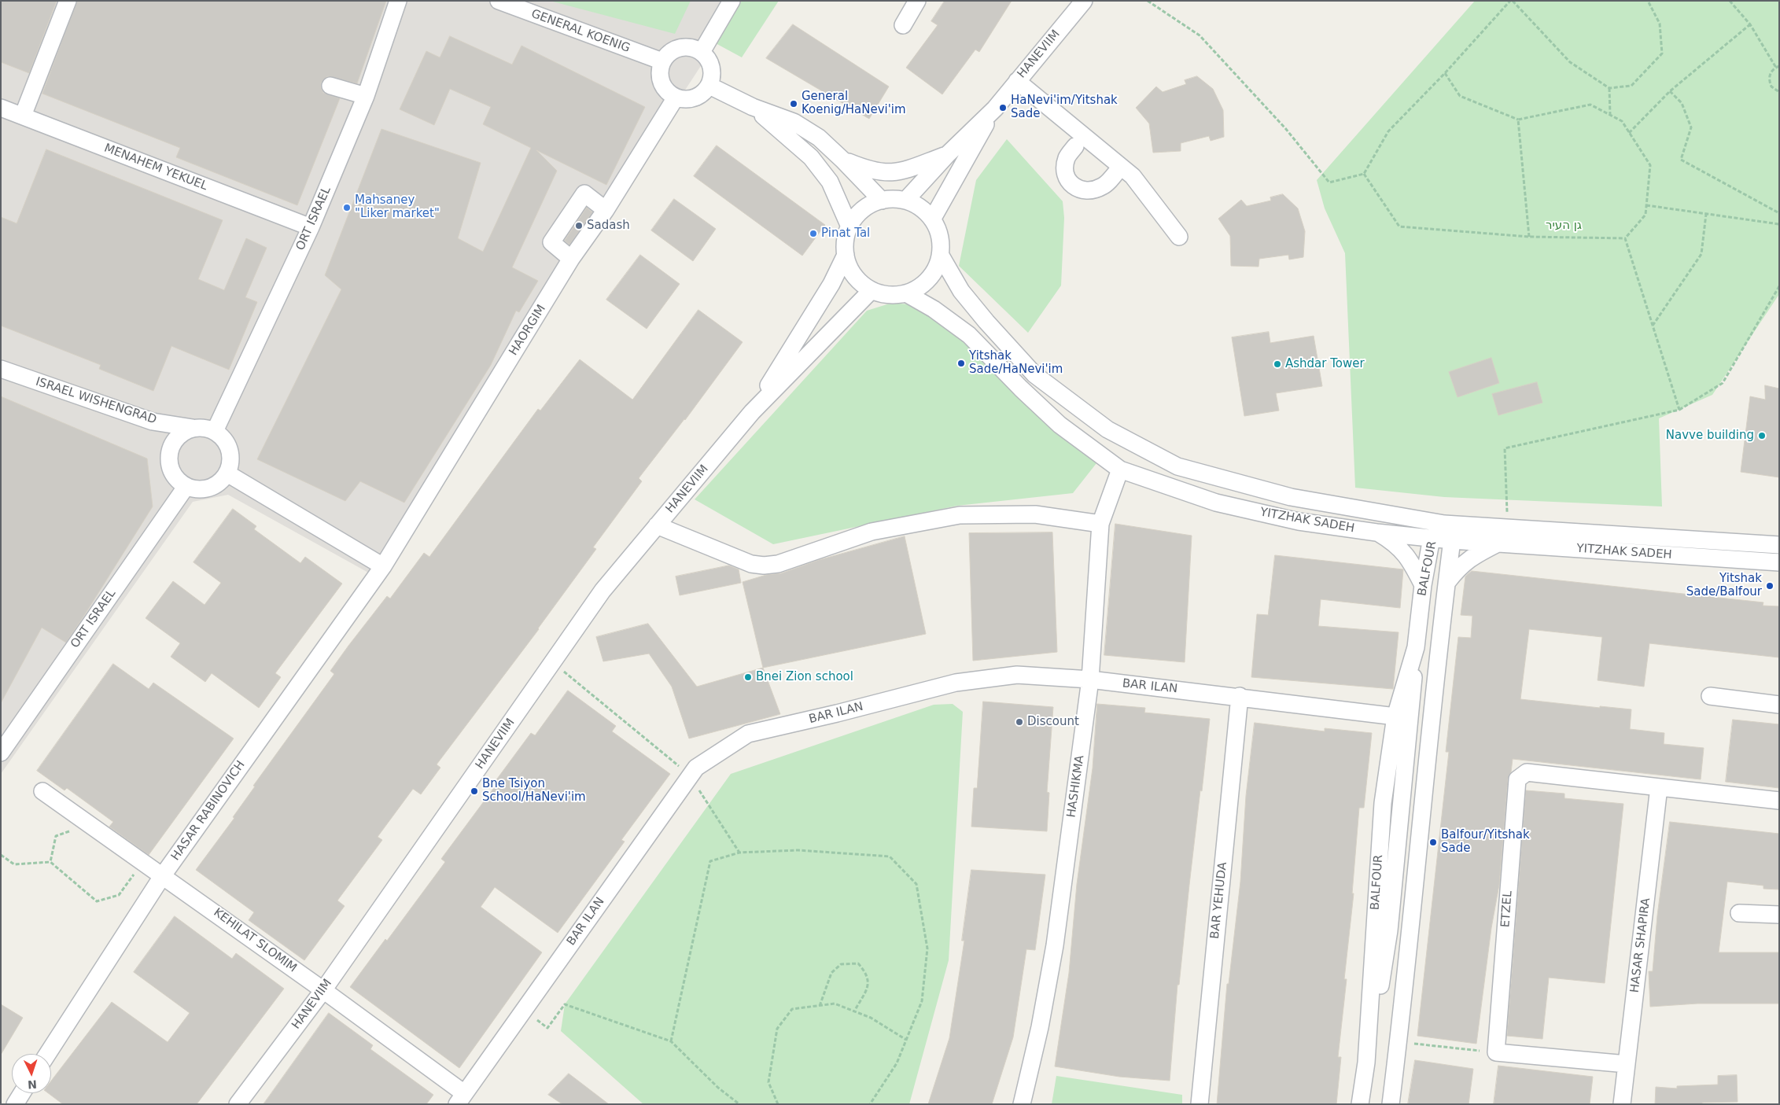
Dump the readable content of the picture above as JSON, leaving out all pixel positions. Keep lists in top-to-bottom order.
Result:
{
  "streets": {
    "street": [
      "GENERAL KOENIG",
      "HANEVIIM",
      "MENAHEM YEKUEL",
      "ORT ISRAEL",
      "HAORGIM",
      "ISRAEL WISHENGRAD",
      "YITZHAK SADEH",
      "BALFOUR",
      "BAR ILAN",
      "HASHIKMA",
      "HASAR RABINOVICH",
      "BAR YEHUDA",
      "ETZEL",
      "KEHILAT SLOMIM",
      "HASAR SHAPIRA"
    ]
  },
  "crossings": [
    ["GENERAL KOENIG", "HAORGIM"],
    ["HANEVIIM", "YITZHAK SADEH"],
    ["HANEVIIM", "KEHILAT SLOMIM"],
    ["MENAHEM YEKUEL", "ORT ISRAEL"],
    ["ORT ISRAEL", "ISRAEL WISHENGRAD"],
    ["HAORGIM", "HASAR RABINOVICH"],
    ["YITZHAK SADEH", "BALFOUR"],
    ["YITZHAK SADEH", "HASHIKMA"],
    ["BALFOUR", "BAR ILAN"],
    ["BAR ILAN", "HASHIKMA"],
    ["BAR ILAN", "BAR YEHUDA"],
    ["BAR ILAN", "KEHILAT SLOMIM"],
    ["HASAR RABINOVICH", "KEHILAT SLOMIM"],
    ["ETZEL", "HASAR SHAPIRA"]
  ],
  "parks": ["גן העיר"],
  "places": [
    "General Koenig/HaNevi'im",
    "HaNevi'im/Yitshak Sade",
    "Mahsaney \"Liker market\"",
    "Sadash",
    "Pinat Tal",
    "Yitshak Sade/HaNevi'im",
    "Ashdar Tower",
    "Navve building",
    "Yitshak Sade/Balfour",
    "Bnei Zion school",
    "Discount",
    "Bne Tsiyon School/HaNevi'im",
    "Balfour/Yitshak Sade"
  ],
  "north": "bottom"
}
